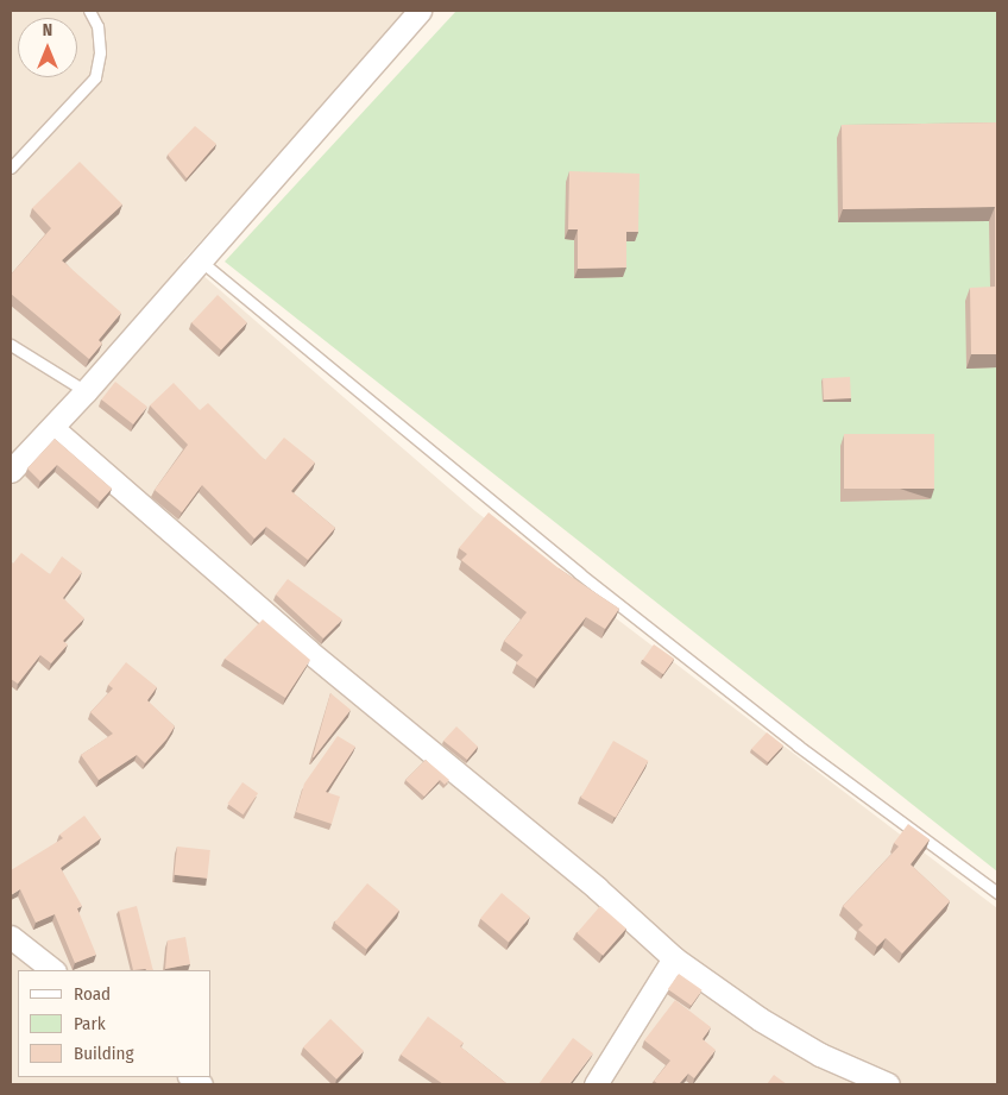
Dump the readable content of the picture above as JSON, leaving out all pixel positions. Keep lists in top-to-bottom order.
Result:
{
  "legend": ["Road", "Park", "Building"],
  "north": "top"
}
